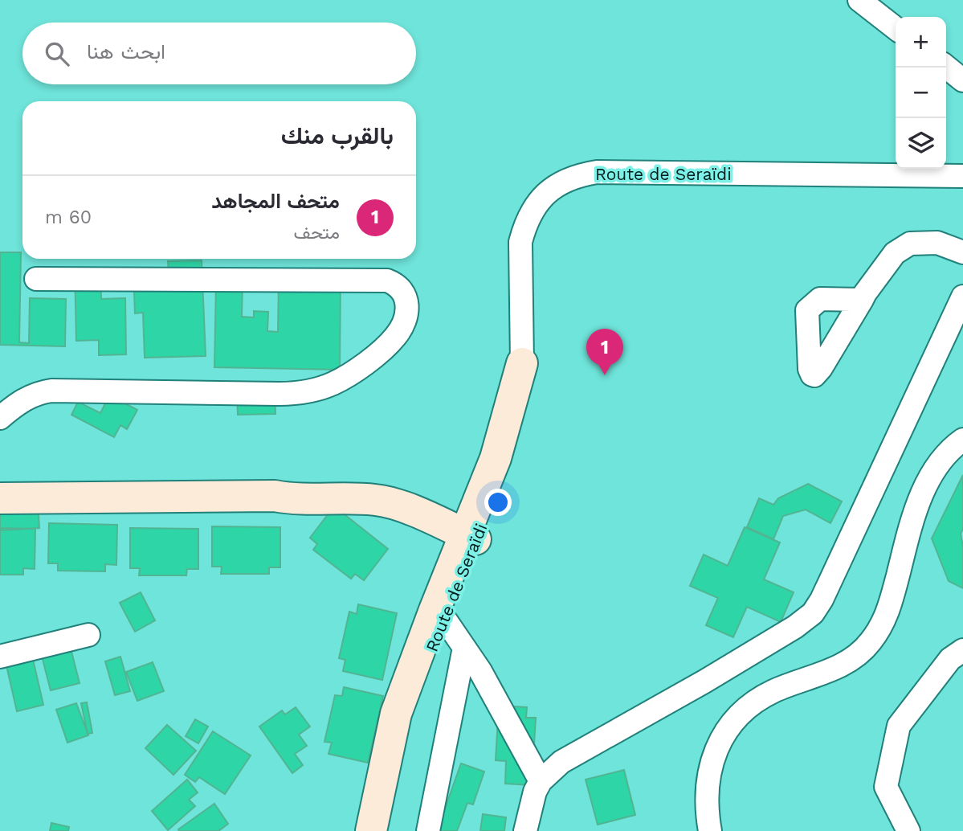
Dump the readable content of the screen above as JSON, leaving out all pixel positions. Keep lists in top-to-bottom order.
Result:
{
  "streets": {
    "main road": ["Route de Seraïdi"]
  },
  "page": {
    "map_buttons": ["+", "−"],
    "search": "ابحث هنا",
    "heading": "بالقرب منك",
    "list": [
      {
        "mark": "1",
        "name": "متحف المجاهد",
        "note": "متحف",
        "value": "60 m"
      }
    ],
    "pins": "1"
  }
}
